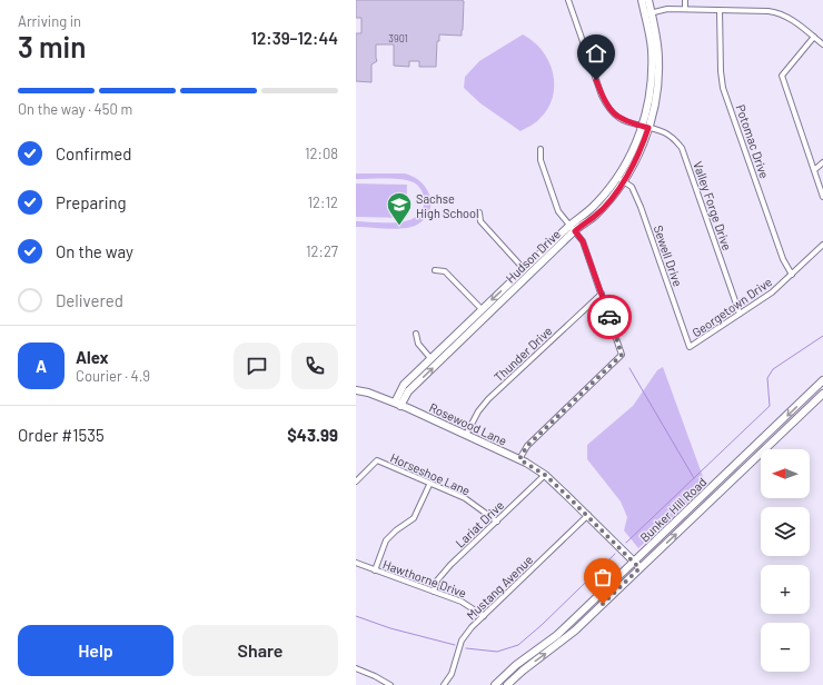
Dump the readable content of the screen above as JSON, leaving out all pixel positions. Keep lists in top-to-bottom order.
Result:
{
  "streets": {
    "street": [
      "Potomac Drive",
      "Valley Forge Drive",
      "Hudson Drive",
      "Sewell Drive",
      "Georgetown Drive",
      "Thunder Drive",
      "Rosewood Lane",
      "Horseshoe Lane",
      "Bunker Hill Road",
      "Lariat Drive",
      "Hawthorne Drive",
      "Mustang Avenue"
    ]
  },
  "crossings": [
    ["Potomac Drive", "Georgetown Drive"],
    ["Valley Forge Drive", "Hudson Drive"],
    ["Valley Forge Drive", "Georgetown Drive"],
    ["Hudson Drive", "Sewell Drive"],
    ["Hudson Drive", "Rosewood Lane"],
    ["Sewell Drive", "Georgetown Drive"],
    ["Thunder Drive", "Rosewood Lane"],
    ["Rosewood Lane", "Bunker Hill Road"],
    ["Rosewood Lane", "Lariat Drive"],
    ["Rosewood Lane", "Mustang Avenue"],
    ["Horseshoe Lane", "Lariat Drive"],
    ["Lariat Drive", "Hawthorne Drive"],
    ["Hawthorne Drive", "Mustang Avenue"]
  ],
  "places": {
    "school or university": ["Sachse High School"]
  },
  "house_numbers": ["3901"],
  "north": "left",
  "page": {
    "heading": ["3 min", "Arriving in", "12:39–12:44"],
    "panel": [
      "Alex",
      "Courier · 4.9",
      "Order #1535",
      "$43.99"
    ],
    "bar": "On the way · 450 m",
    "list": [
      ["Confirmed", "12:08"],
      ["Preparing", "12:12"],
      ["On the way", "12:27"],
      "Delivered"
    ],
    "round": "A",
    "map_buttons": ["+", "−"],
    "buttons": ["Help", "Share"]
  }
}
